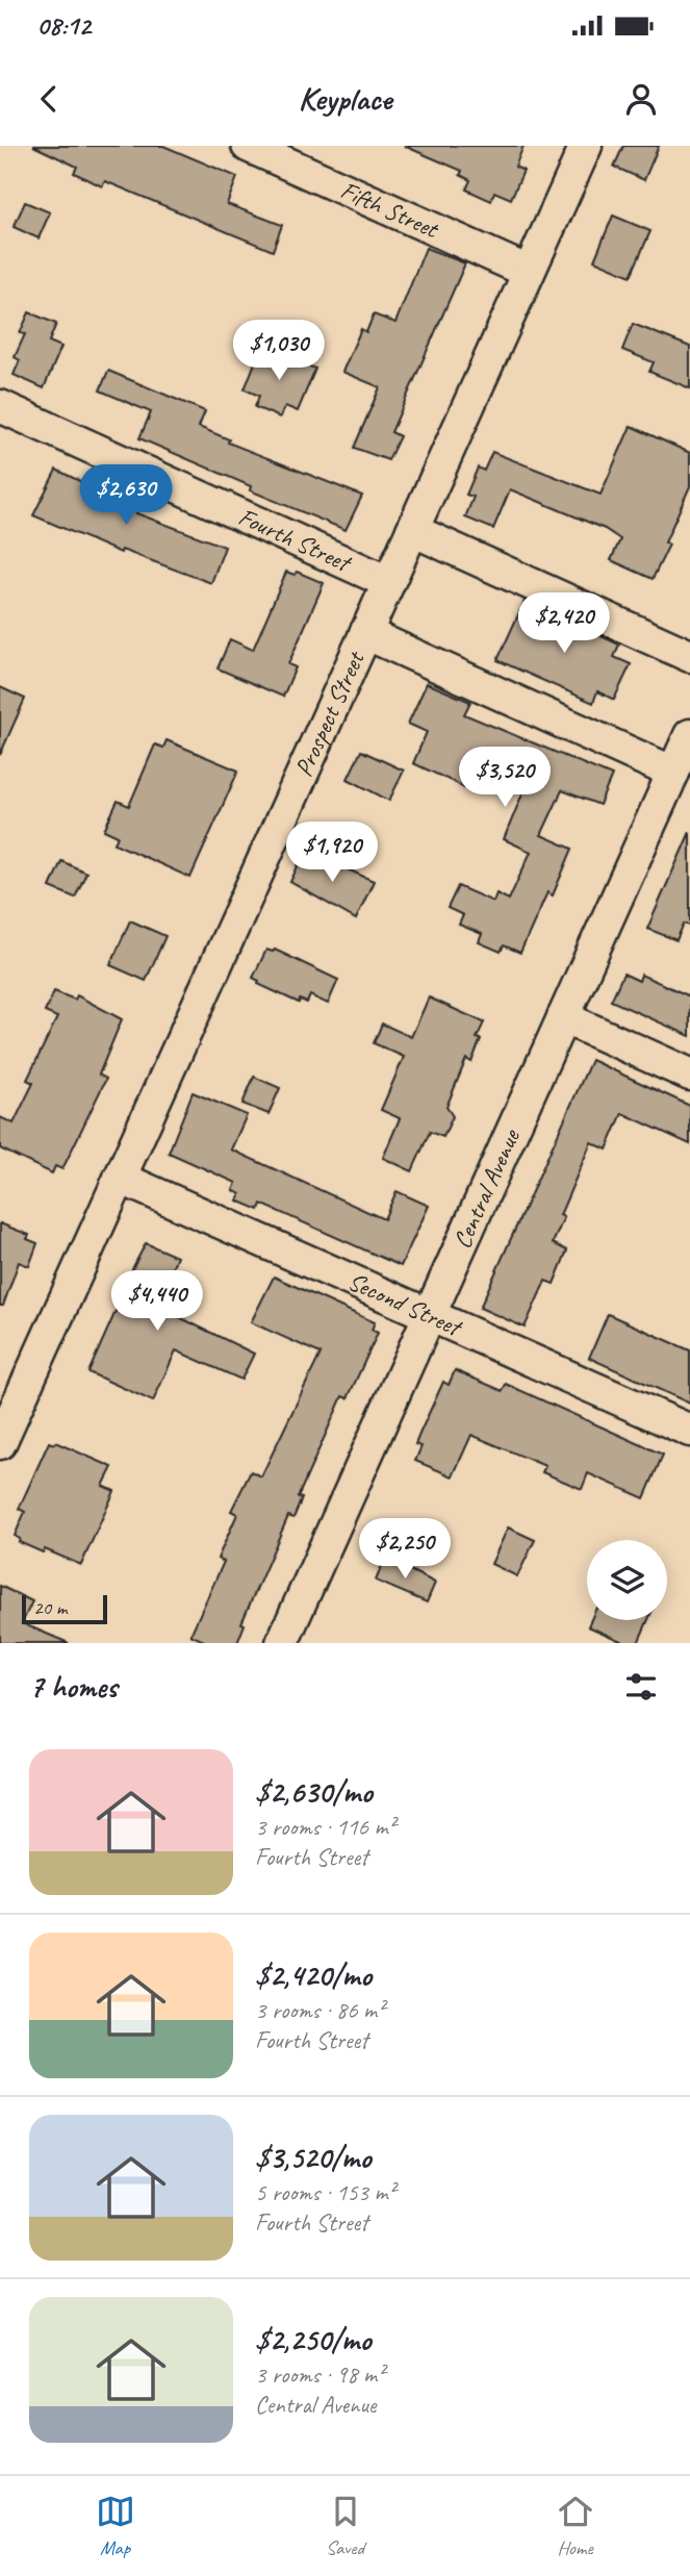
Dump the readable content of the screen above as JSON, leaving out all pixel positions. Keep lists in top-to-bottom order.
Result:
{
  "streets": {
    "street": [
      "Fifth Street",
      "Fourth Street",
      "Prospect Street",
      "Central Avenue",
      "Second Street"
    ]
  },
  "crossings": [
    ["Fifth Street", "Prospect Street"],
    ["Fourth Street", "Prospect Street"],
    ["Prospect Street", "Second Street"],
    ["Central Avenue", "Second Street"]
  ],
  "scale_bar": "20 m",
  "page": {
    "status": "08:12",
    "header": "Keyplace",
    "price": [
      "$1,030",
      "$2,630",
      "$2,420",
      "$3,520",
      "$1,920",
      "$4,440",
      "$2,250"
    ],
    "scale": "20 m",
    "heading": "7 homes",
    "list": [
      {
        "name": "$2,630/mo",
        "note": "3 rooms · 116 m² · Fourth Street"
      },
      {
        "name": "$2,420/mo",
        "note": "3 rooms · 86 m² · Fourth Street"
      },
      {
        "name": "$3,520/mo",
        "note": "5 rooms · 153 m² · Fourth Street"
      },
      {
        "name": "$2,250/mo",
        "note": "3 rooms · 98 m² · Central Avenue"
      }
    ],
    "tabs": ["Map", "Saved", "Home"]
  }
}
